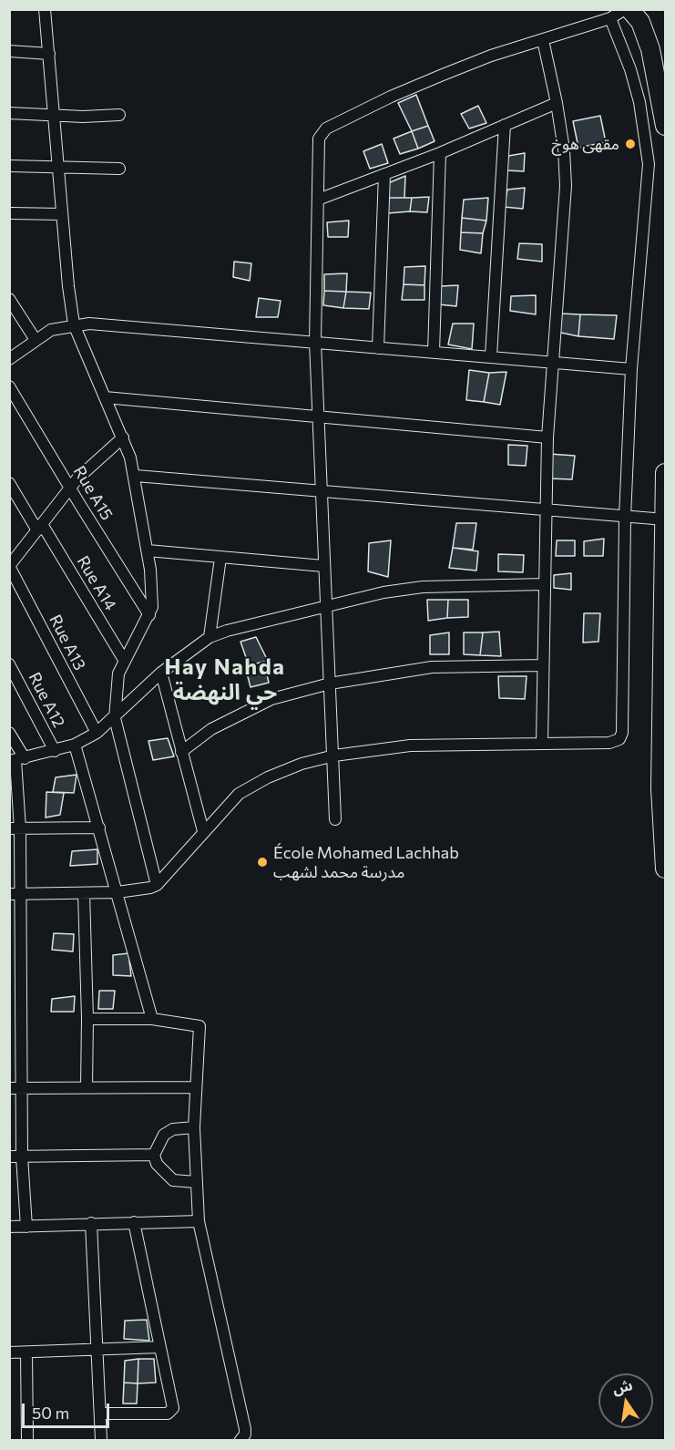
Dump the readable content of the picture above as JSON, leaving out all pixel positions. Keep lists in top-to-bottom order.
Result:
{
  "streets": {
    "street": [
      "Rue A15",
      "Rue A14",
      "Rue A13",
      "Rue A12"
    ]
  },
  "districts": ["Hay Nahda حي النهضة"],
  "places": ["مقهى هوخ", "École Mohamed Lachhab مدرسة محمد لشهب"],
  "scale_bar": "50 m",
  "north": "top"
}
